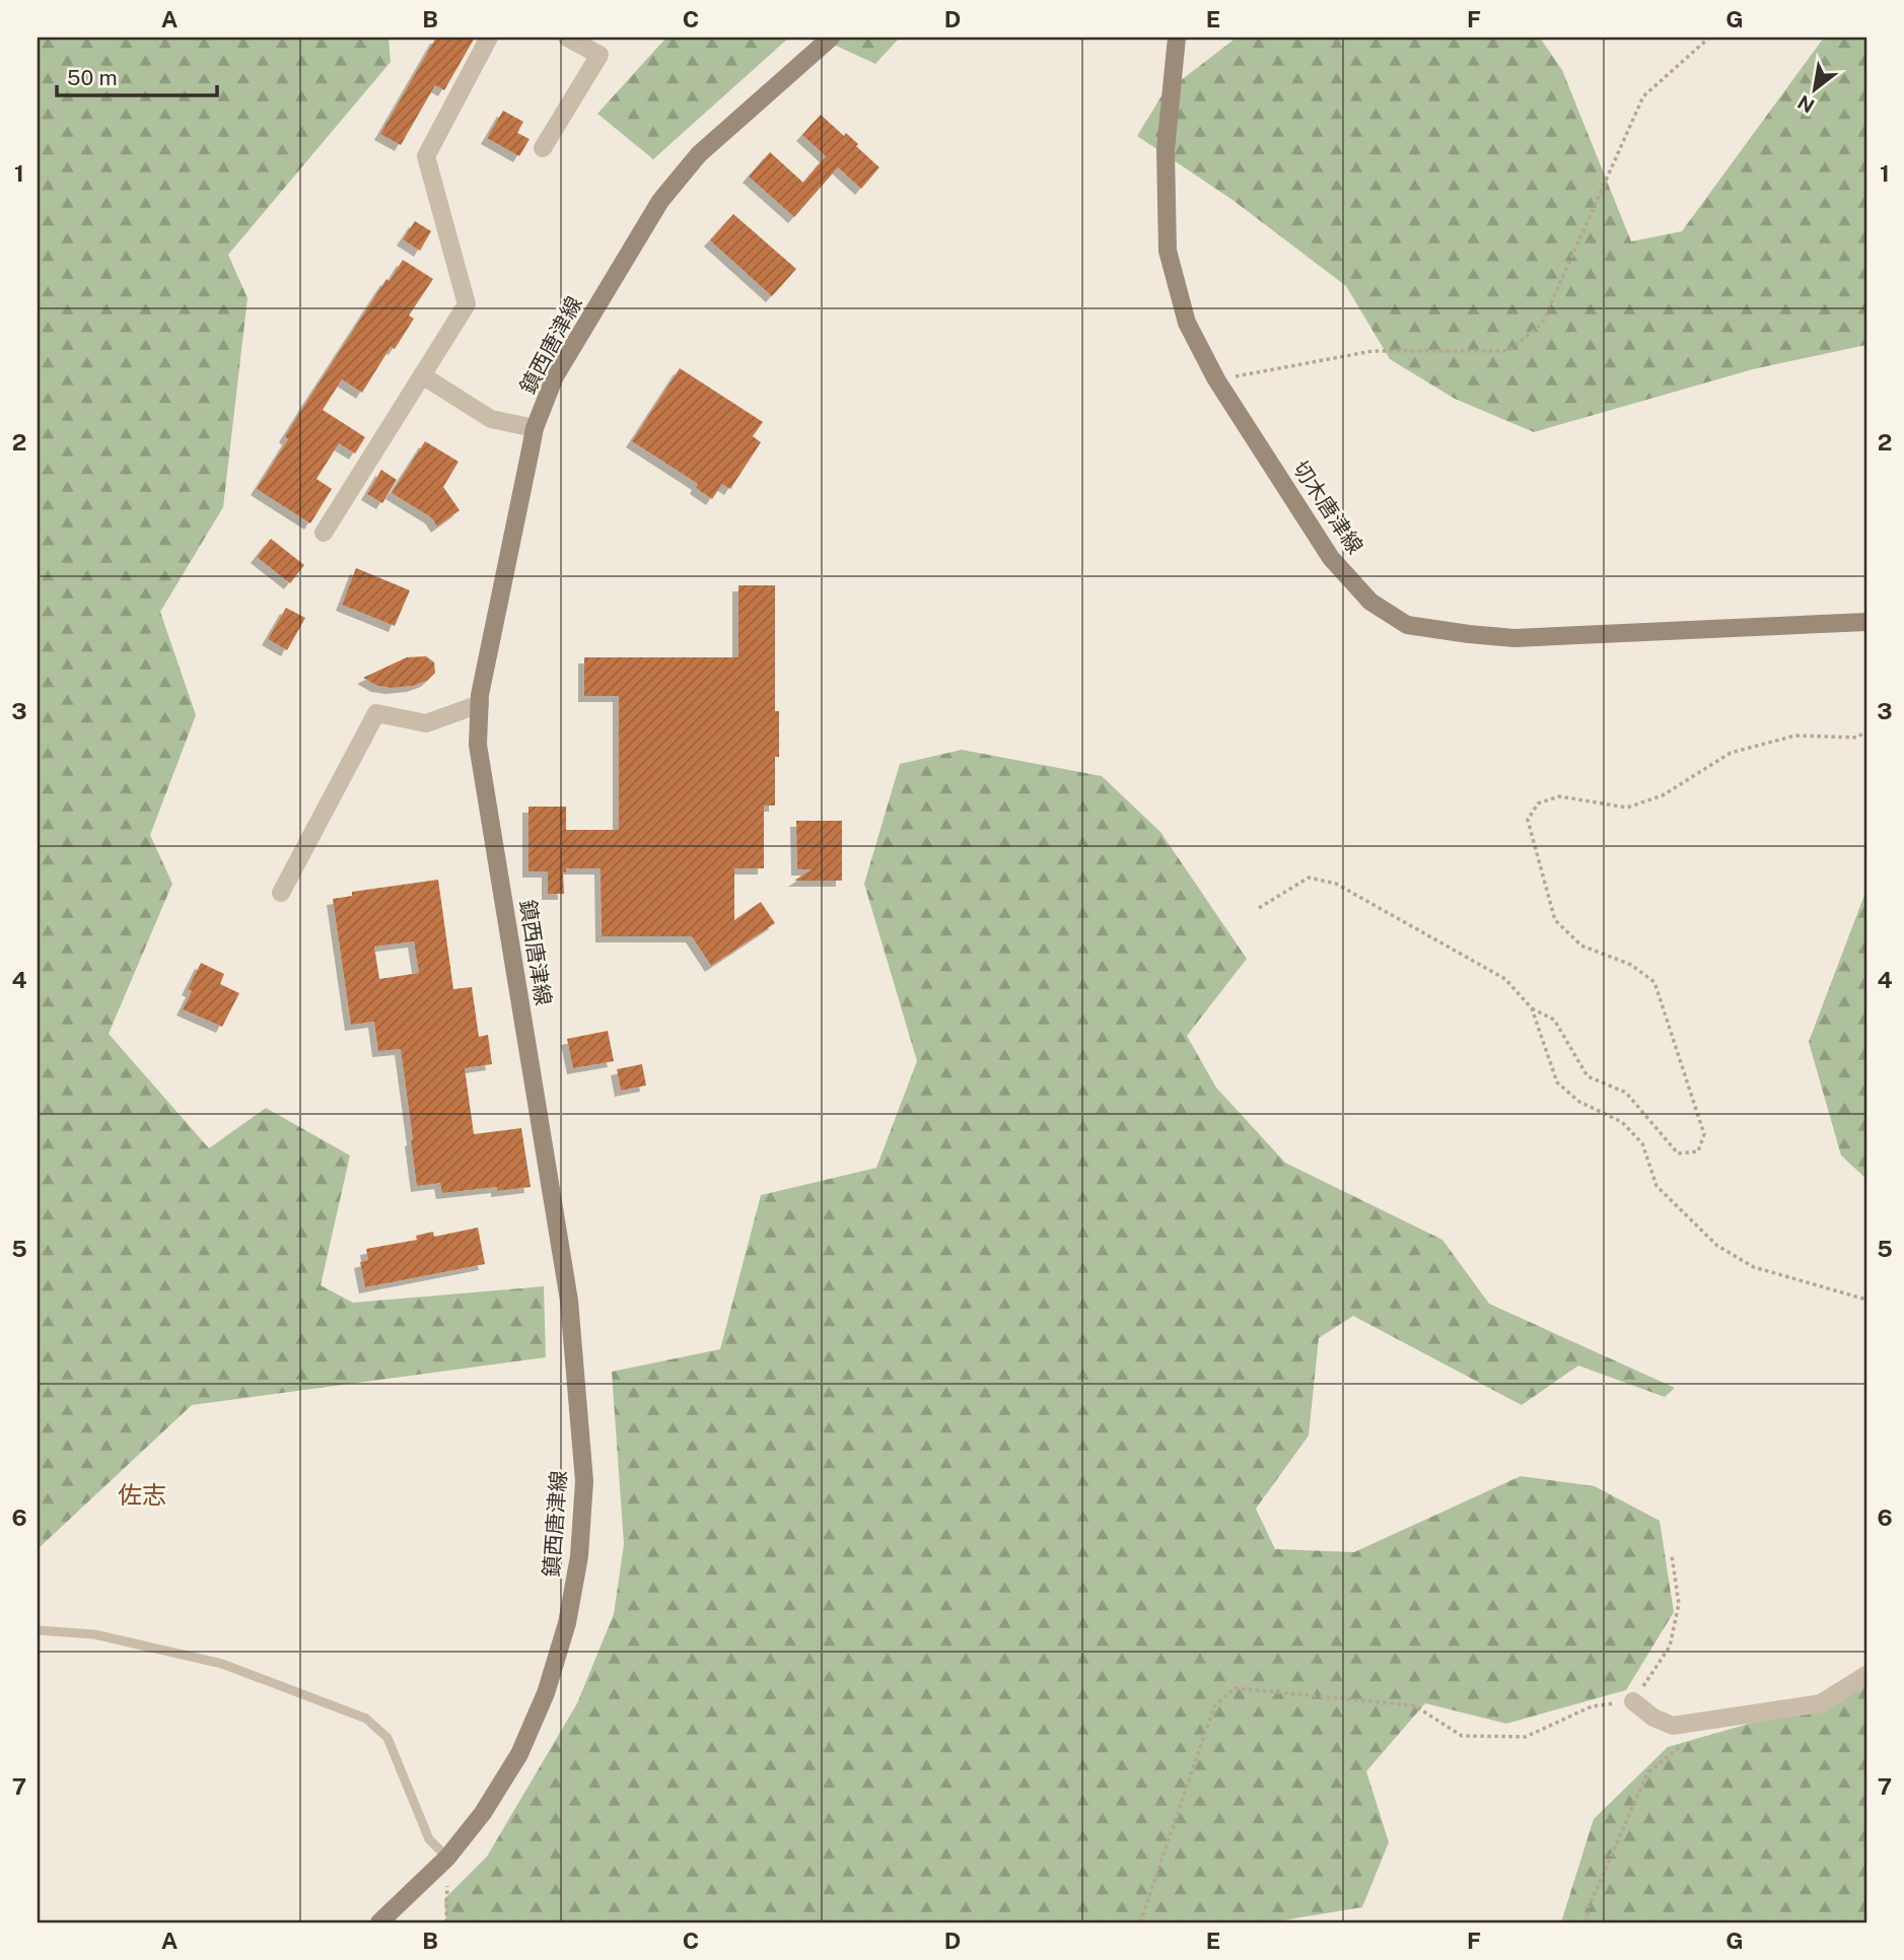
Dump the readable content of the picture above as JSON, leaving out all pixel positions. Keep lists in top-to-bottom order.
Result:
{
  "streets": {
    "main road": ["鎮西唐津線", "切木唐津線"]
  },
  "districts": ["佐志"],
  "scale_bar": "50 m",
  "north": "bottom left",
  "grid": {
    "columns": [
      "A",
      "B",
      "C",
      "D",
      "E",
      "F",
      "G"
    ],
    "rows": [
      "1",
      "2",
      "3",
      "4",
      "5",
      "6",
      "7"
    ]
  }
}
